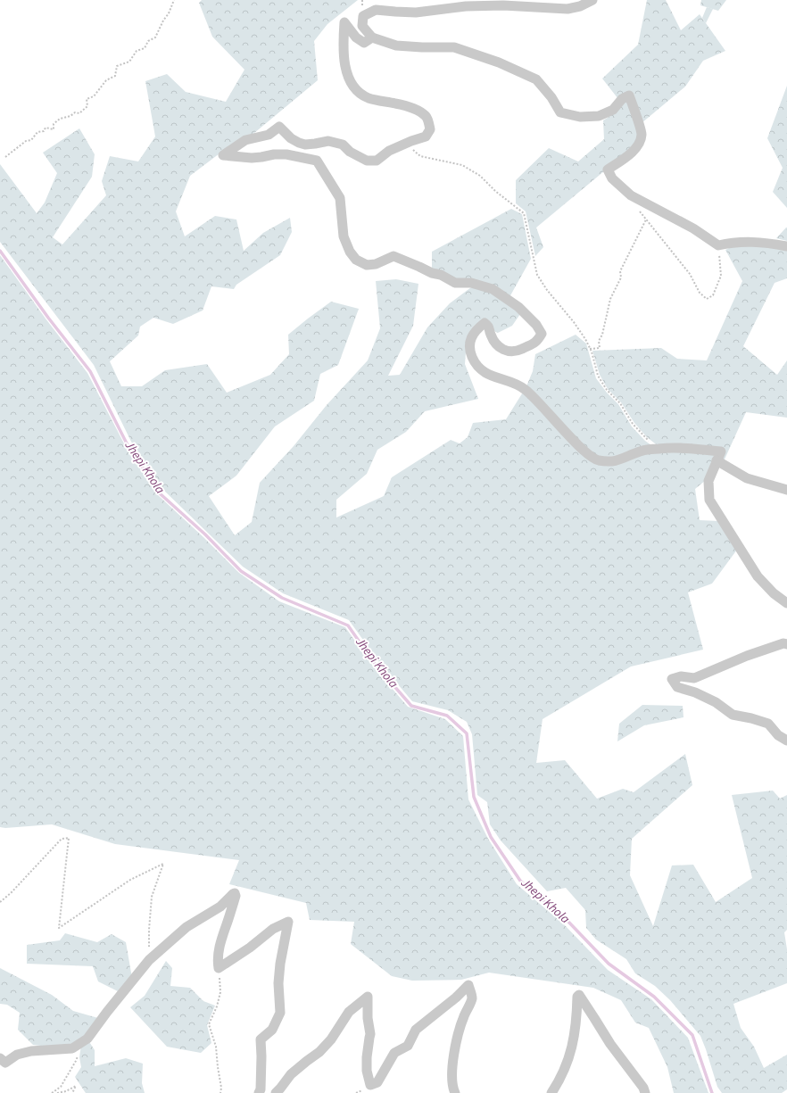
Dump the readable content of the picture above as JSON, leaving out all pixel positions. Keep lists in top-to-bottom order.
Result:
{
  "water": ["Jhepi Khola"]
}
